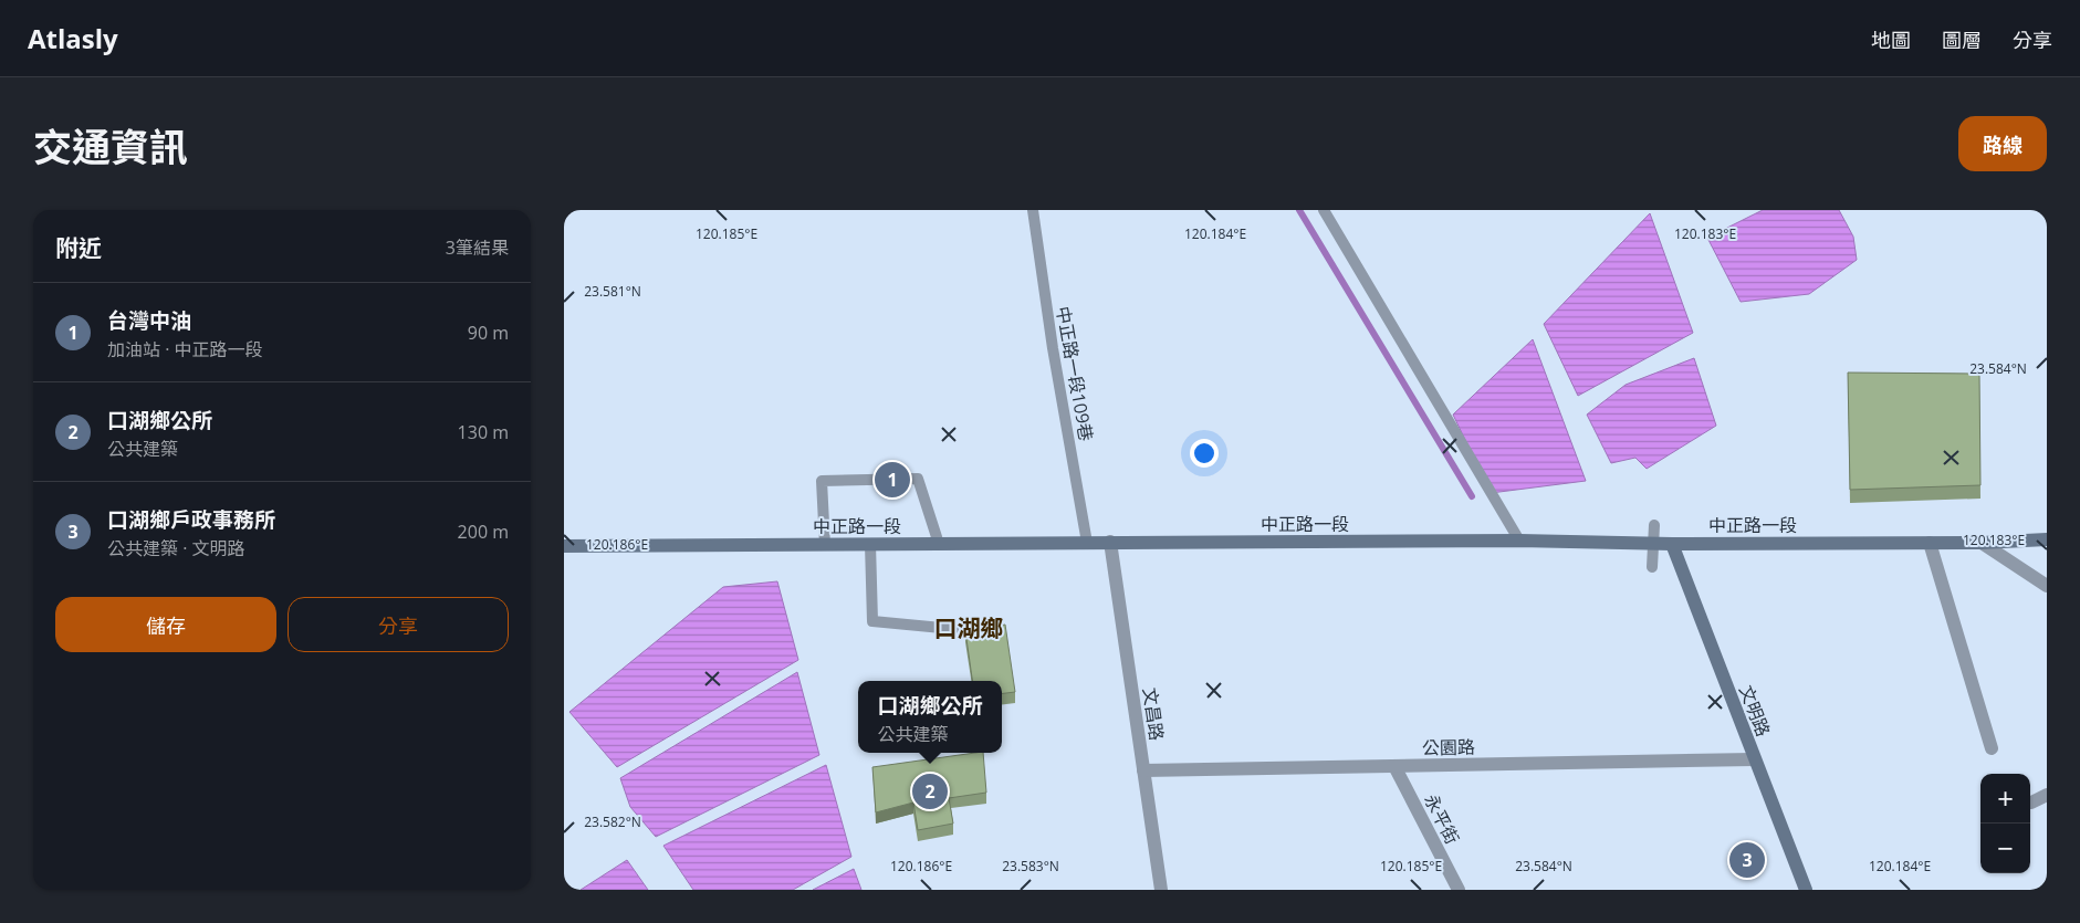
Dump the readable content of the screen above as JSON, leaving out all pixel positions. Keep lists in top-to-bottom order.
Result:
{
  "streets": {
    "main road": ["中正路一段", "文明路"],
    "street": ["文昌路", "公園路", "永平街"],
    "lane": ["中正路一段109巷"]
  },
  "crossings": [
    ["中正路一段109巷", "中正路一段"],
    ["中正路一段", "文明路"],
    ["中正路一段", "文昌路"],
    ["文明路", "公園路"],
    ["文昌路", "公園路"],
    ["公園路", "永平街"]
  ],
  "districts": ["口湖鄉"],
  "page": {
    "header": "Atlasly",
    "nav": ["地圖", "圖層", "分享"],
    "title": "交通資訊",
    "buttons": [
      "路線",
      ["儲存", "分享"]
    ],
    "heading": ["附近", "3筆結果"],
    "list": [
      {
        "mark": "1",
        "name": "台灣中油",
        "note": "加油站 · 中正路一段",
        "value": "90 m"
      },
      {
        "mark": "2",
        "name": "口湖鄉公所",
        "note": "公共建築",
        "value": "130 m"
      },
      {
        "mark": "3",
        "name": "口湖鄉戶政事務所",
        "note": "公共建築 · 文明路",
        "value": "200 m"
      }
    ],
    "pins": ["1", "2", "3"],
    "popup": ["口湖鄉公所", "公共建築"],
    "map_buttons": ["+", "−"]
  },
  "coordinates": [
    "120.185°E",
    "120.184°E",
    "120.183°E",
    "23.581°N",
    "23.584°N",
    "120.186°E",
    "23.582°N",
    "23.583°N"
  ]
}
